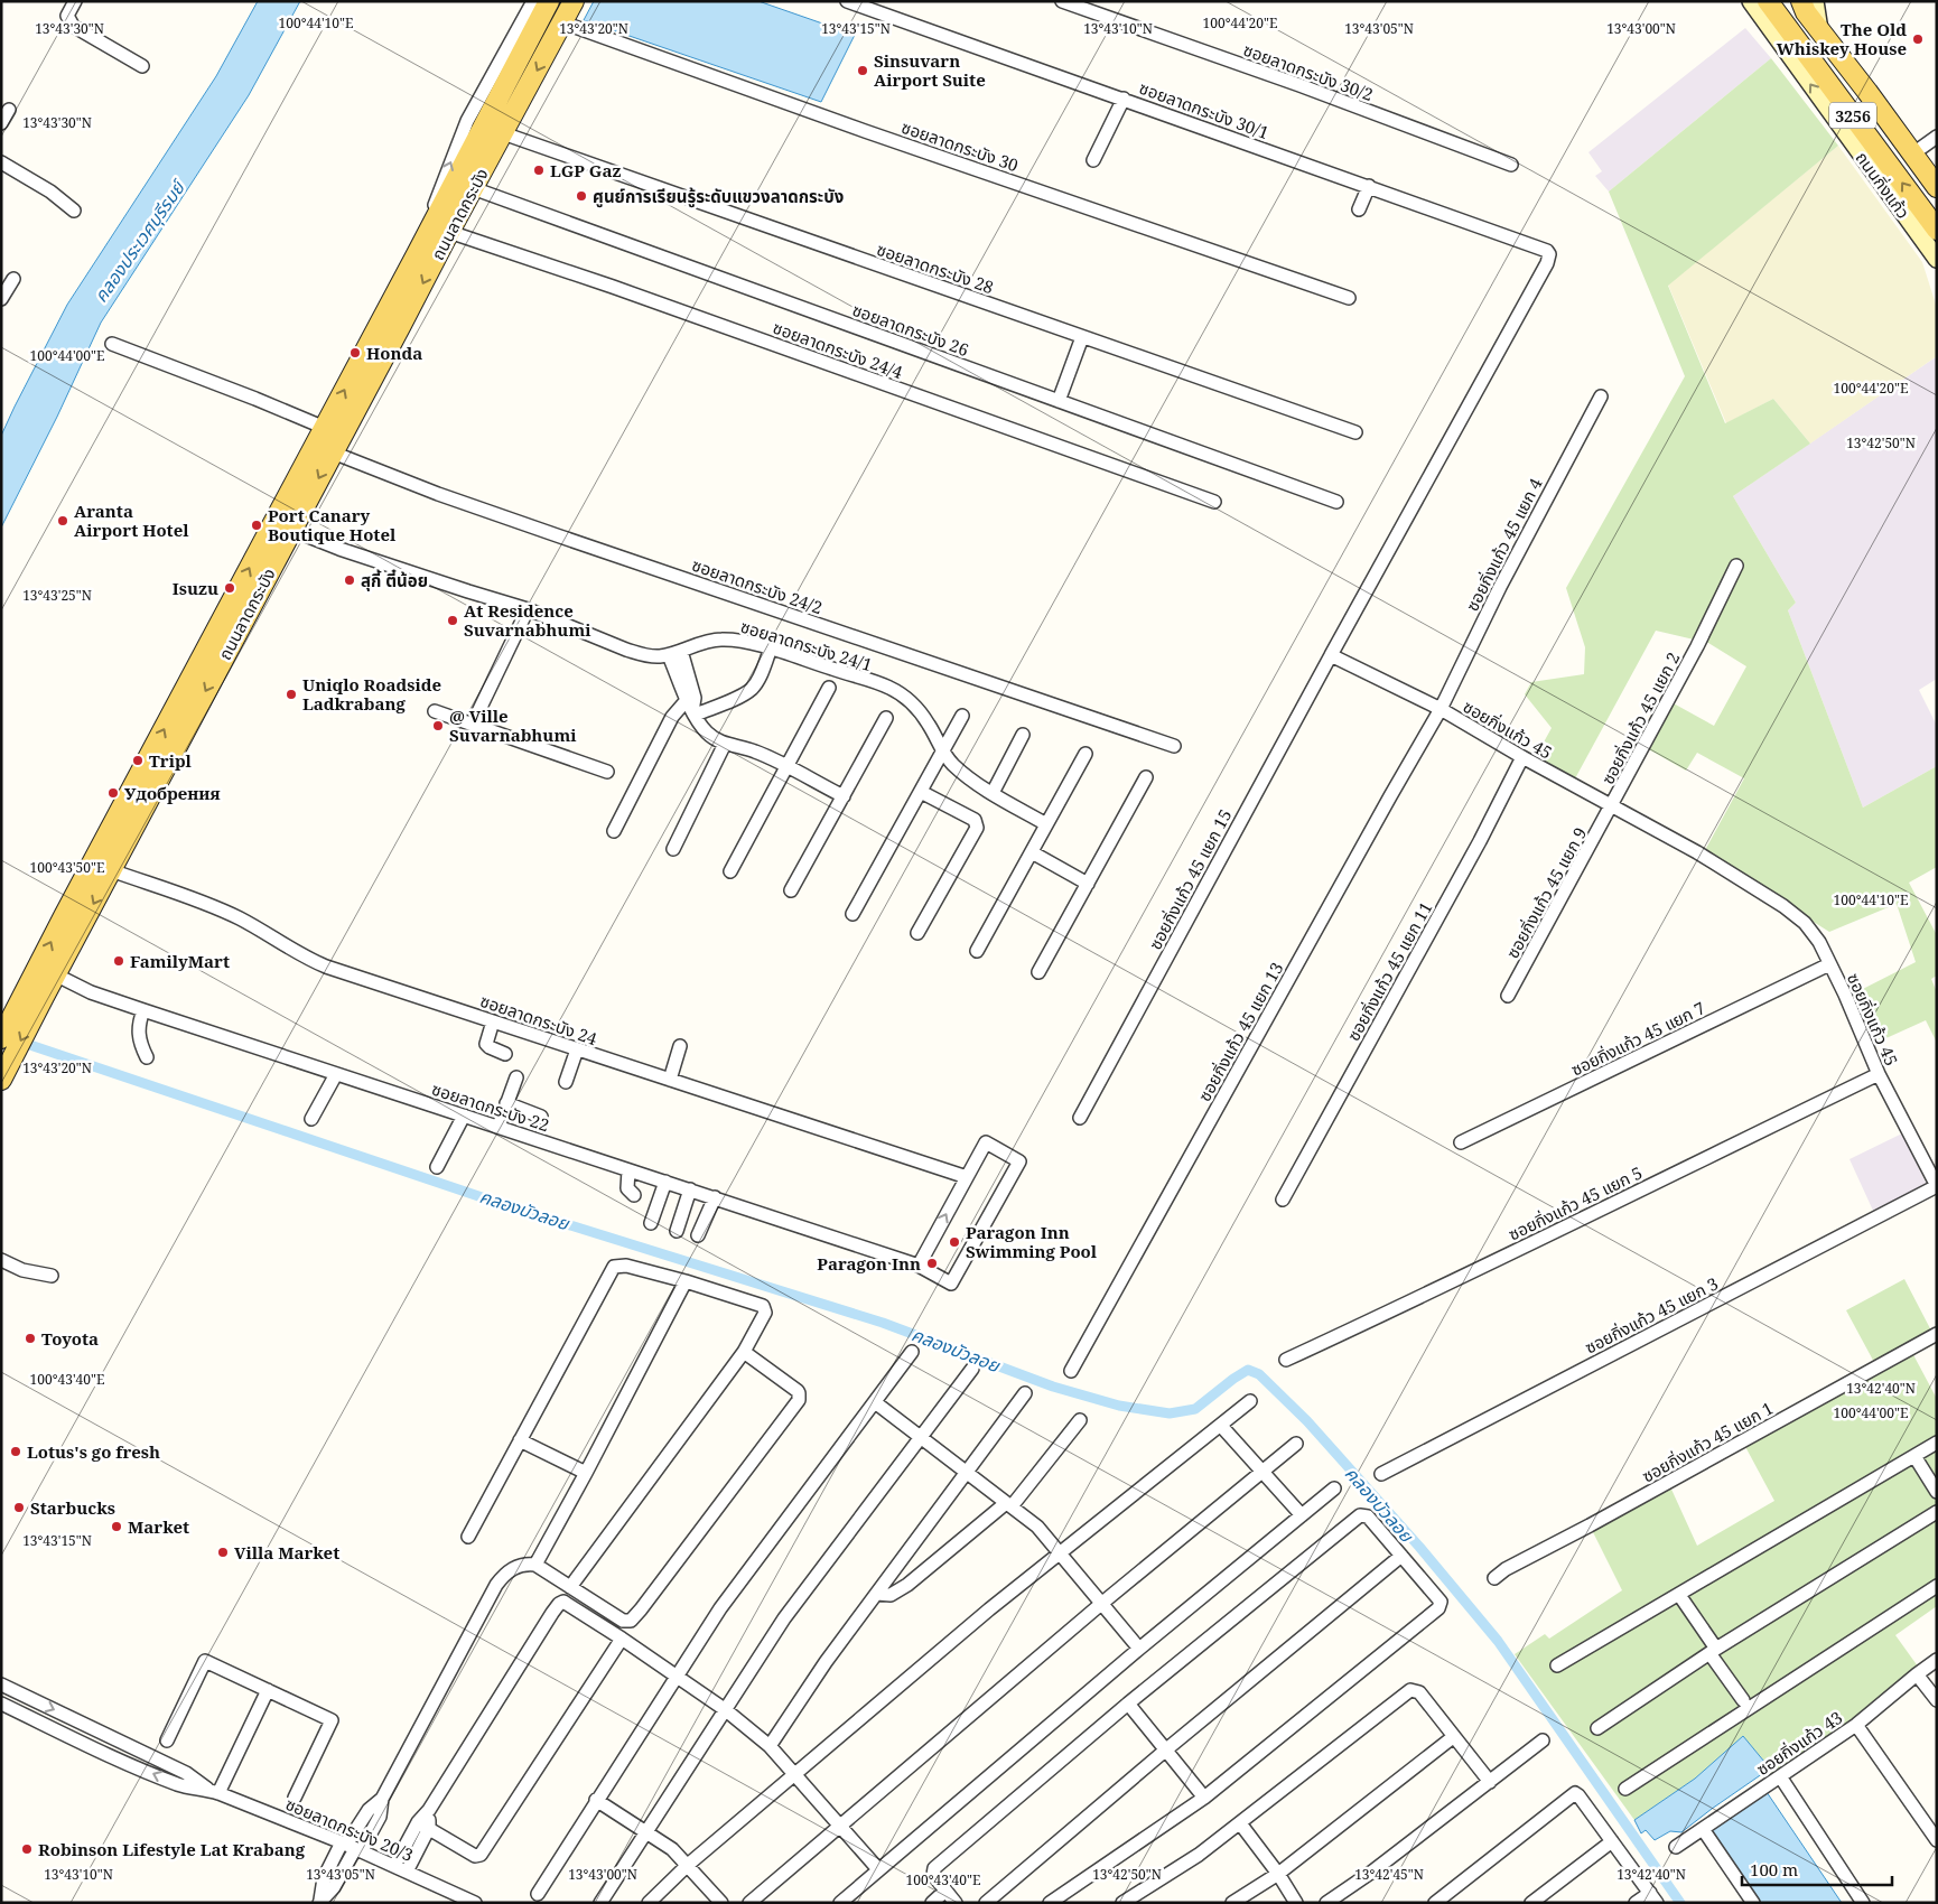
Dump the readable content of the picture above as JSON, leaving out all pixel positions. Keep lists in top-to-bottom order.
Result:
{
  "streets": {
    "main road": ["3256", "ถนนกิ่งแก้ว", "ถนนลาดกระบัง"],
    "street": [
      "ซอยลาดกระบัง 30/2",
      "ซอยลาดกระบัง 30/1",
      "ซอยลาดกระบัง 30",
      "ซอยลาดกระบัง 28",
      "ซอยลาดกระบัง 26",
      "ซอยลาดกระบัง 24/4",
      "ซอยกิ่งแก้ว 45 แยก 4",
      "ซอยลาดกระบัง 24/2",
      "ซอยลาดกระบัง 24/1",
      "ซอยกิ่งแก้ว 45 แยก 2",
      "ซอยกิ่งแก้ว 45",
      "ซอยกิ่งแก้ว 45 แยก 15",
      "ซอยกิ่งแก้ว 45 แยก 9",
      "ซอยกิ่งแก้ว 45 แยก 11",
      "ซอยลาดกระบัง 24",
      "ซอยกิ่งแก้ว 45 แยก 13",
      "ซอยกิ่งแก้ว 45 แยก 7",
      "ซอยลาดกระบัง 22",
      "ซอยกิ่งแก้ว 45 แยก 5",
      "ซอยกิ่งแก้ว 45 แยก 3",
      "ซอยกิ่งแก้ว 45 แยก 1",
      "ซอยกิ่งแก้ว 43",
      "ซอยลาดกระบัง 20/3"
    ]
  },
  "crossings": [
    ["ซอยลาดกระบัง 30/1", "ซอยกิ่งแก้ว 45"],
    ["ซอยลาดกระบัง 30/1", "ซอยกิ่งแก้ว 45 แยก 15"],
    ["ซอยลาดกระบัง 30", "ถนนลาดกระบัง"],
    ["ถนนลาดกระบัง", "ซอยลาดกระบัง 28"],
    ["ถนนลาดกระบัง", "ซอยลาดกระบัง 26"],
    ["ถนนลาดกระบัง", "ซอยลาดกระบัง 24/4"],
    ["ถนนลาดกระบัง", "ซอยลาดกระบัง 24/2"],
    ["ถนนลาดกระบัง", "ซอยลาดกระบัง 24/1"],
    ["ถนนลาดกระบัง", "ซอยลาดกระบัง 24"],
    ["ถนนลาดกระบัง", "ซอยลาดกระบัง 22"],
    ["ซอยกิ่งแก้ว 45 แยก 4", "ซอยกิ่งแก้ว 45"],
    ["ซอยกิ่งแก้ว 45 แยก 4", "ซอยกิ่งแก้ว 45 แยก 13"],
    ["ซอยกิ่งแก้ว 45 แยก 2", "ซอยกิ่งแก้ว 45"],
    ["ซอยกิ่งแก้ว 45 แยก 2", "ซอยกิ่งแก้ว 45 แยก 9"],
    ["ซอยกิ่งแก้ว 45", "ซอยกิ่งแก้ว 45 แยก 15"],
    ["ซอยกิ่งแก้ว 45", "ซอยกิ่งแก้ว 45 แยก 9"],
    ["ซอยกิ่งแก้ว 45", "ซอยกิ่งแก้ว 45 แยก 11"],
    ["ซอยกิ่งแก้ว 45", "ซอยกิ่งแก้ว 45 แยก 13"],
    ["ซอยกิ่งแก้ว 45", "ซอยกิ่งแก้ว 45 แยก 7"],
    ["ซอยกิ่งแก้ว 45", "ซอยกิ่งแก้ว 45 แยก 5"],
    ["ซอยกิ่งแก้ว 45", "ซอยกิ่งแก้ว 45 แยก 3"],
    ["ซอยลาดกระบัง 24", "ซอยลาดกระบัง 22"]
  ],
  "water": ["คลองประเวศบุรีรมย์", "คลองบัวลอย"],
  "places": [
    "The Old Whiskey House",
    "Sinsuvarn Airport Suite",
    "LGP Gaz",
    "ศูนย์การเรียนรู้ระดับแขวงลาดกระบัง",
    "Honda",
    "Aranta Airport Hotel",
    "Port Canary Boutique Hotel",
    "สุกี้ ตี๋น้อย",
    "Isuzu",
    "At Residence Suvarnabhumi",
    "Uniqlo Roadside Ladkrabang",
    "@ Ville Suvarnabhumi",
    "Tripl",
    "Удобрения",
    "FamilyMart",
    "Paragon Inn Swimming Pool",
    "Paragon Inn",
    "Toyota",
    "Lotus's go fresh",
    "Starbucks",
    "Market",
    "Villa Market",
    "Robinson Lifestyle Lat Krabang"
  ],
  "scale_bar": "100 m",
  "coordinates": [
    "100°44'10\"E",
    "100°44'20\"E",
    "13°43'30\"N",
    "13°43'20\"N",
    "13°43'15\"N",
    "13°43'10\"N",
    "13°43'05\"N",
    "13°43'00\"N",
    "100°44'00\"E",
    "13°42'50\"N",
    "13°43'25\"N",
    "100°43'50\"E",
    "100°43'40\"E",
    "13°42'40\"N",
    "13°42'45\"N"
  ]
}
